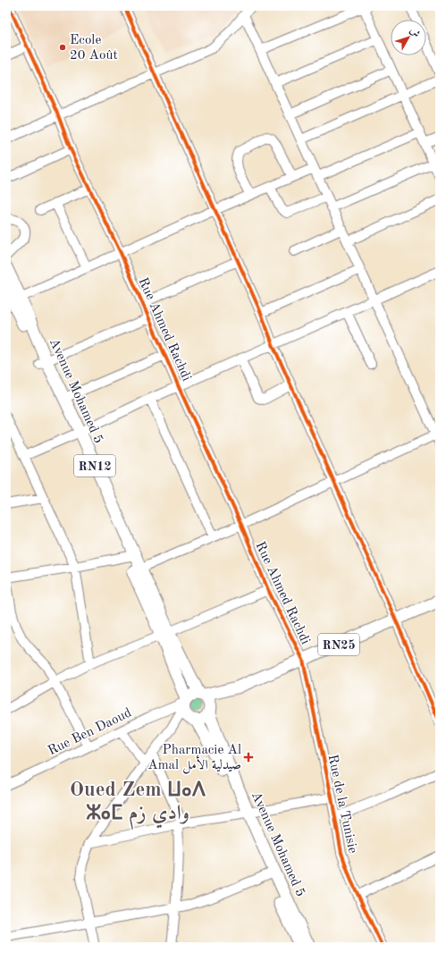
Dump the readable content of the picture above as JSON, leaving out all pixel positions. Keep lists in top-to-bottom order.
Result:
{
  "streets": {
    "main road": ["Avenue Mohamed 5", "RN12", "RN25"],
    "street": ["Rue Ahmed Rachdi", "Rue Ben Daoud", "Rue de la Tunisie"]
  },
  "crossings": [
    ["Rue Ahmed Rachdi", "RN25"],
    ["Rue Ahmed Rachdi", "Rue de la Tunisie"],
    ["Avenue Mohamed 5", "RN12"],
    ["RN12", "RN25"],
    ["RN12", "Rue Ben Daoud"],
    ["RN25", "Rue Ben Daoud"],
    ["RN25", "Rue de la Tunisie"]
  ],
  "districts": ["Oued Zem ⵡⴰⴷ ⵣⴰⵎ وادي زم"],
  "places": {
    "other": ["Ecole 20 Août"],
    "health": ["Pharmacie Al Amal صيدلية الأمل"]
  },
  "north": "top right"
}
